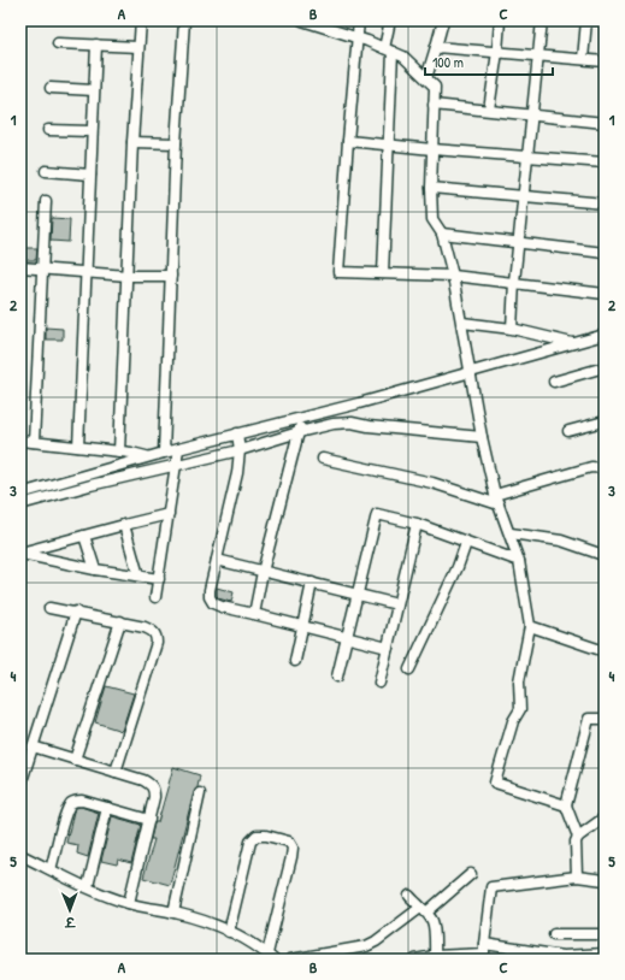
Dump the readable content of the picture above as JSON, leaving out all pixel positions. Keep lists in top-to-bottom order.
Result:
{
  "scale_bar": "100 m",
  "north": "bottom",
  "grid": {
    "columns": ["A", "B", "C"],
    "rows": [
      "1",
      "2",
      "3",
      "4",
      "5"
    ]
  }
}
